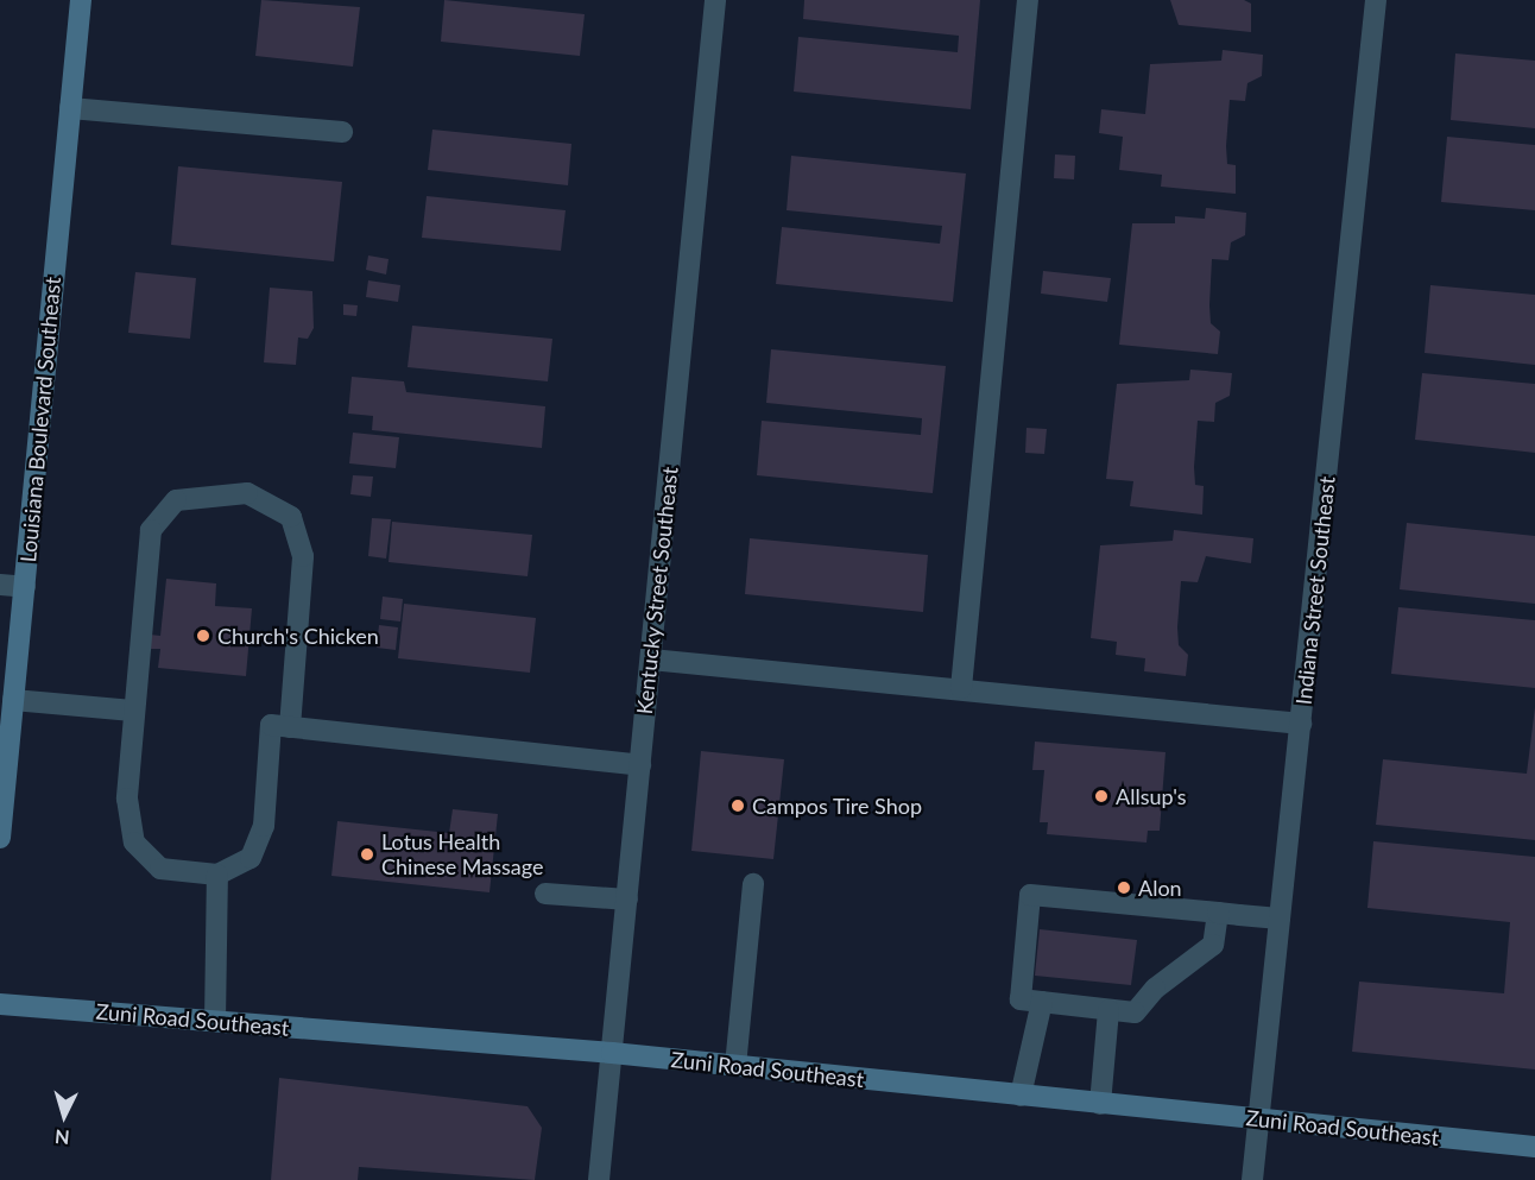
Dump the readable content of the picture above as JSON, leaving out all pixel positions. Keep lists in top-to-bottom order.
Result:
{
  "streets": {
    "street": [
      "Louisiana Boulevard Southeast",
      "Kentucky Street Southeast",
      "Indiana Street Southeast",
      "Zuni Road Southeast"
    ]
  },
  "crossings": [
    ["Kentucky Street Southeast", "Zuni Road Southeast"],
    ["Indiana Street Southeast", "Zuni Road Southeast"]
  ],
  "places": [
    "Church's Chicken",
    "Allsup's",
    "Campos Tire Shop",
    "Lotus Health Chinese Massage",
    "Alon"
  ],
  "north": "bottom"
}
